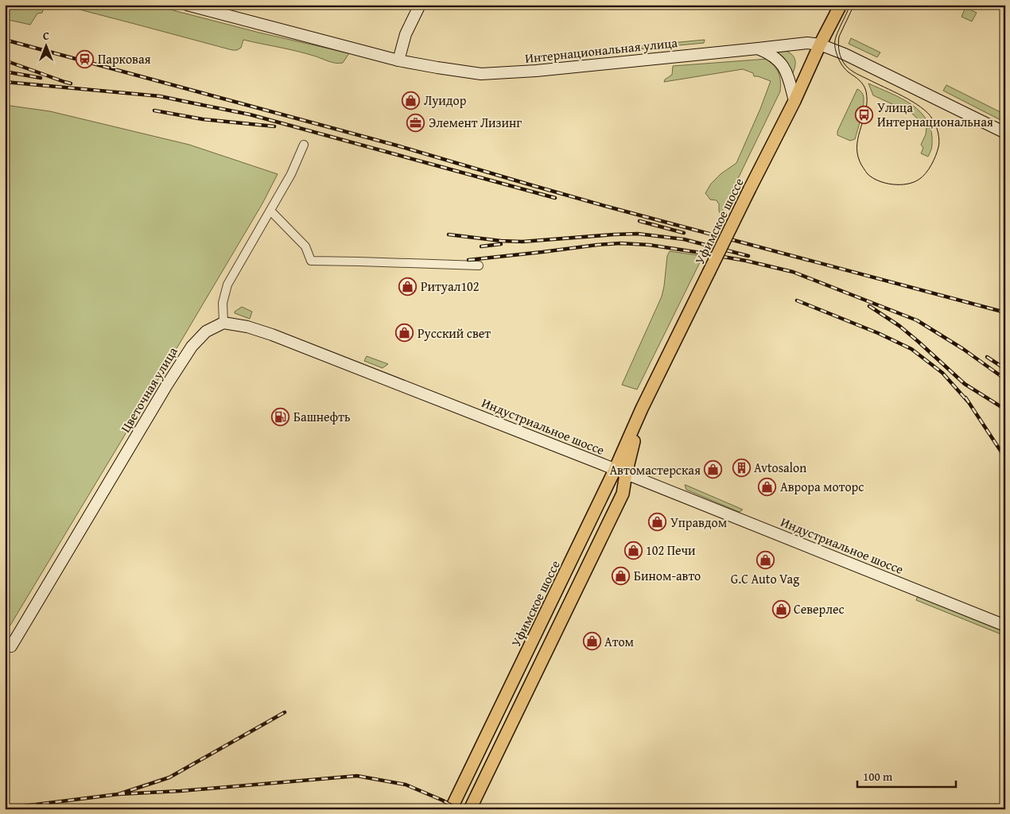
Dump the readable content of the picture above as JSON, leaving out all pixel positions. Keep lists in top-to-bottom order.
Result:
{
  "streets": {
    "main road": ["Уфимское шоссе"],
    "street": ["Интернациональная улица", "Цветочная улица", "Индустриальное шоссе"]
  },
  "crossings": [
    ["Интернациональная улица", "Уфимское шоссе"],
    ["Уфимское шоссе", "Индустриальное шоссе"],
    ["Цветочная улица", "Индустриальное шоссе"]
  ],
  "places": {
    "station": ["Парковая"],
    "shop": [
      "Луидор",
      "Ритуал102",
      "Русский свет",
      "Автомастерская",
      "Аврора моторс",
      "Управдом",
      "102 Печи",
      "G.C Auto Vag",
      "Бином-авто",
      "Северлес",
      "Атом"
    ],
    "bus stop": ["Улица Интернациональная"],
    "office": ["Элемент Лизинг"],
    "fuel station": ["Башнефть"],
    "building": ["Avtosalon"]
  },
  "scale_bar": "100 m",
  "north": "top"
}
